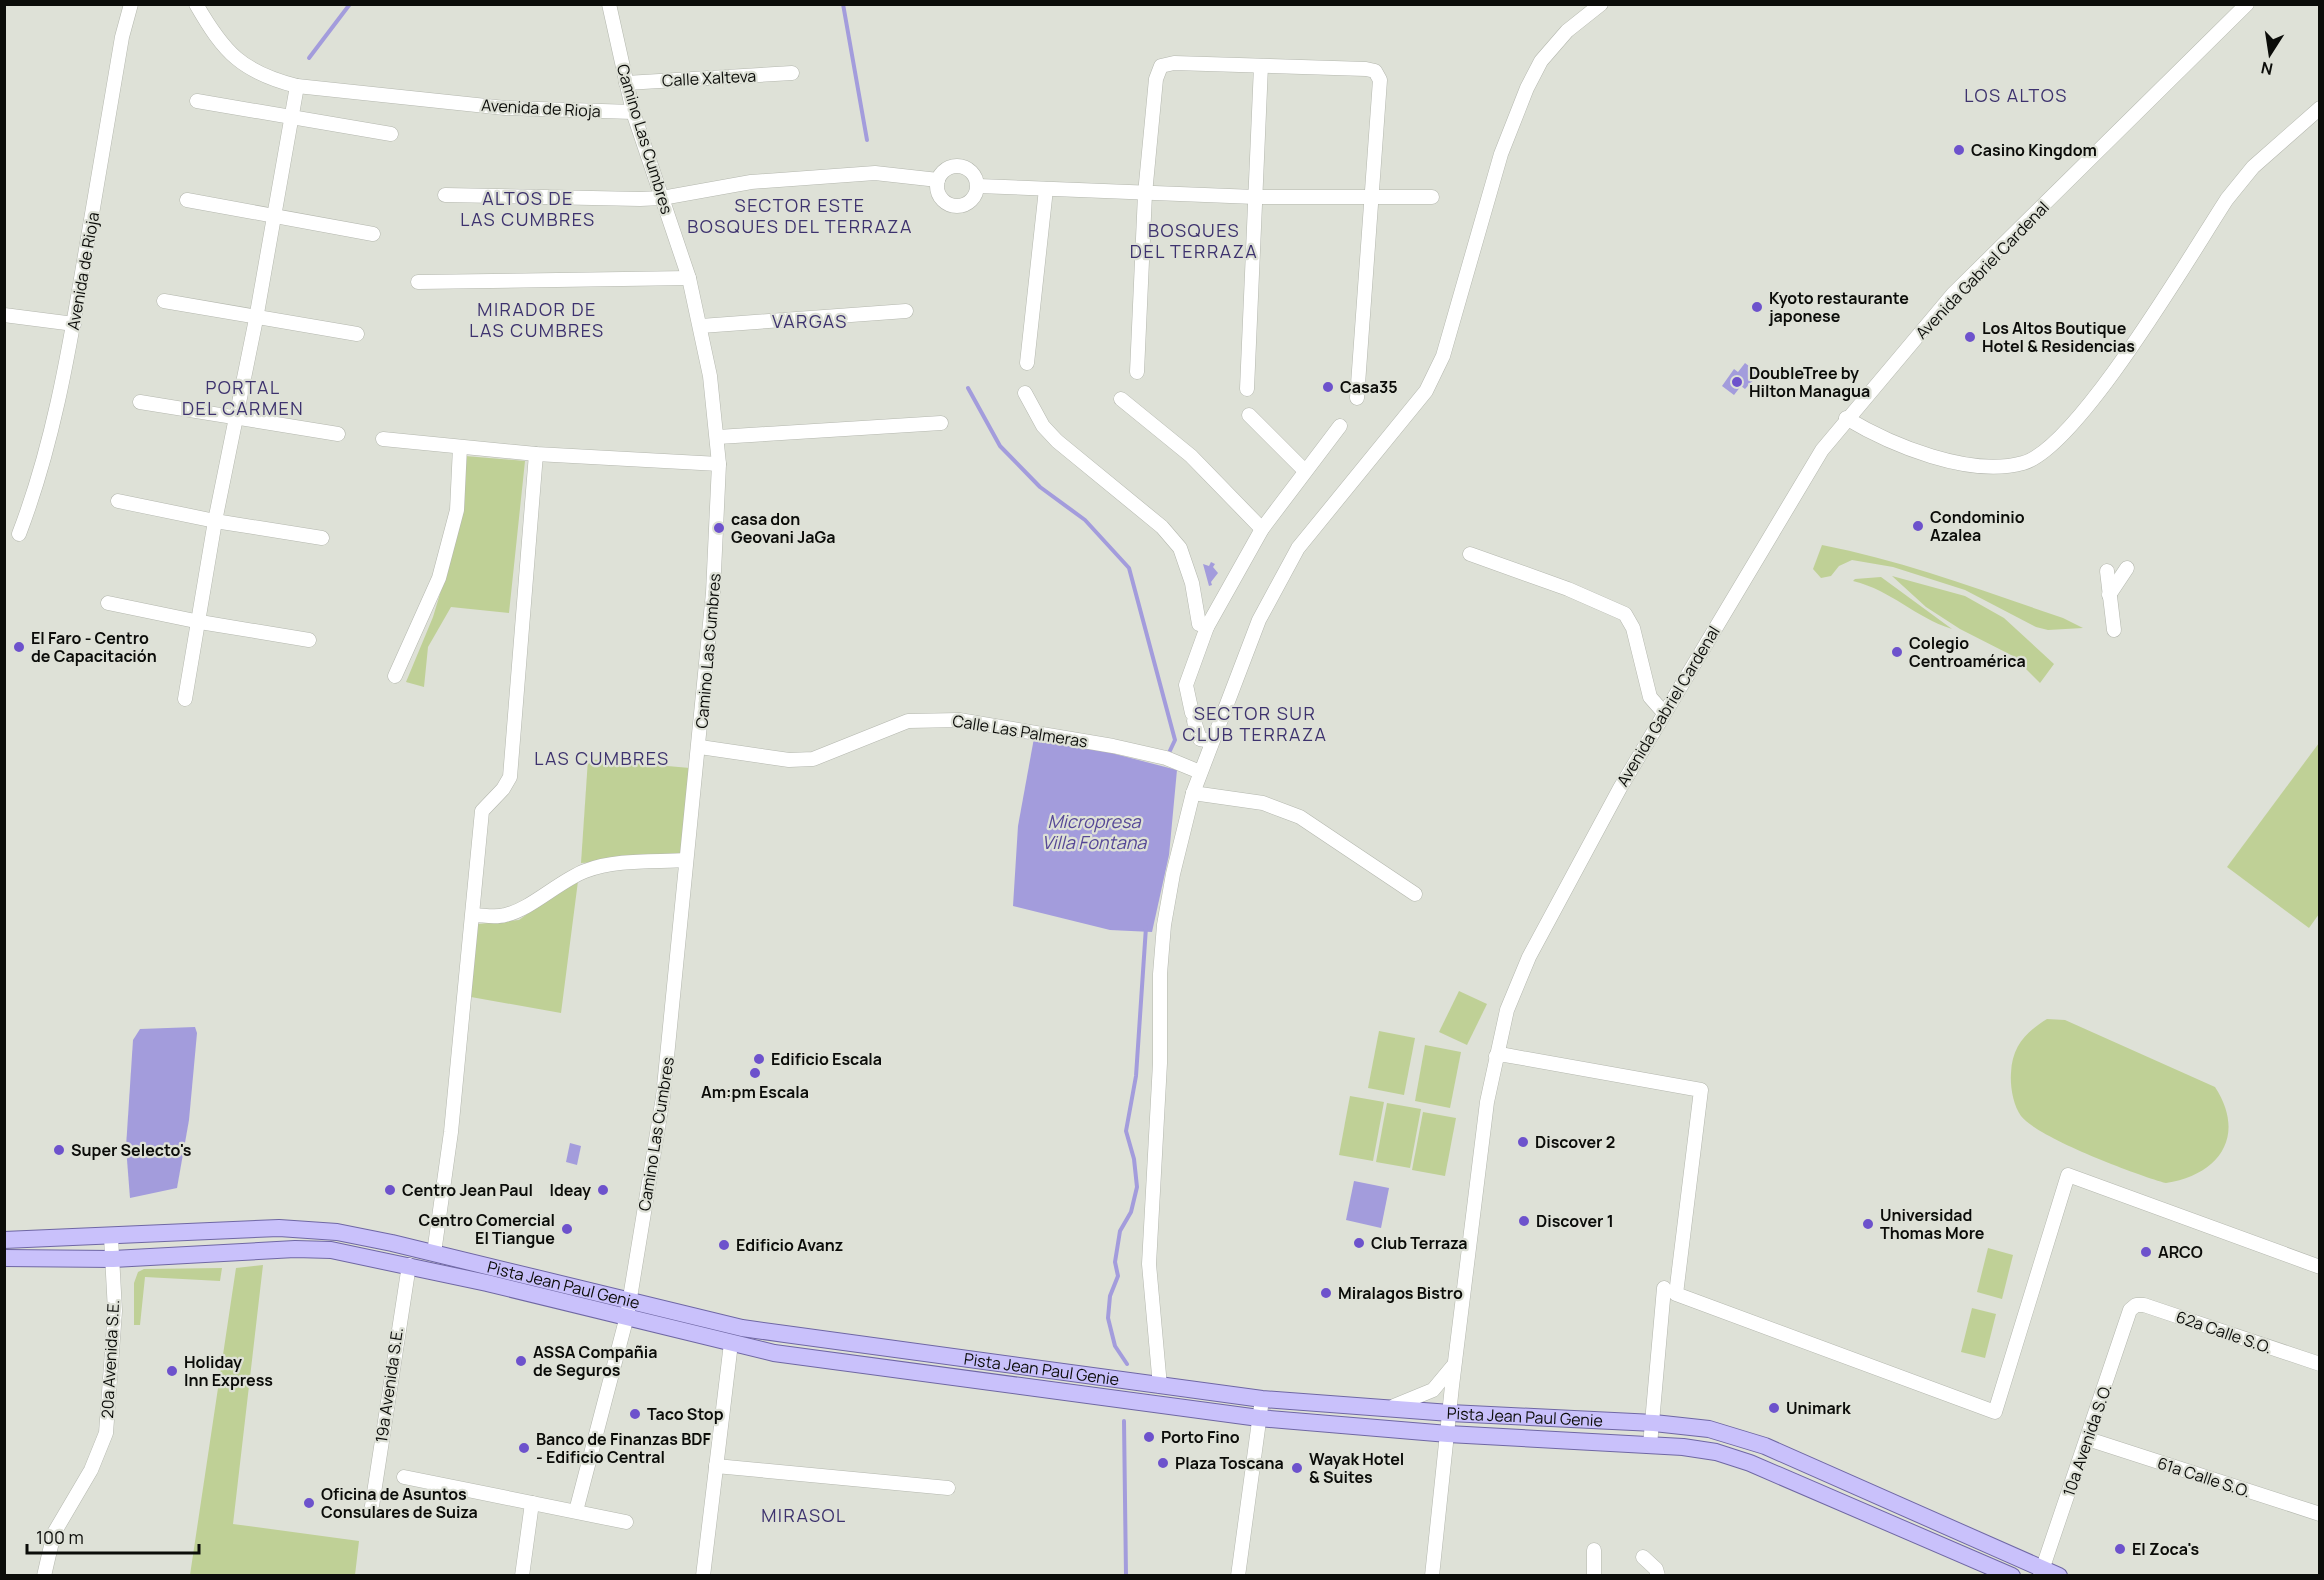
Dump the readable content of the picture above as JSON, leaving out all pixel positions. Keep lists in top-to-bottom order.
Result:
{
  "streets": {
    "main road": ["Pista Jean Paul Genie"],
    "street": [
      "Calle Xalteva",
      "Avenida de Rioja",
      "Camino Las Cumbres",
      "Avenida Gabriel Cardenal",
      "Calle Las Palmeras",
      "62a Calle S.O.",
      "20a Avenida S.E.",
      "19a Avenida S.E.",
      "10a Avenida S.O.",
      "61a Calle S.O."
    ]
  },
  "crossings": [
    ["Calle Xalteva", "Camino Las Cumbres"],
    ["Avenida de Rioja", "Camino Las Cumbres"],
    ["Camino Las Cumbres", "Calle Las Palmeras"],
    ["Camino Las Cumbres", "Pista Jean Paul Genie"],
    ["Avenida Gabriel Cardenal", "Pista Jean Paul Genie"],
    ["Pista Jean Paul Genie", "20a Avenida S.E."],
    ["Pista Jean Paul Genie", "19a Avenida S.E."],
    ["Pista Jean Paul Genie", "10a Avenida S.O."],
    ["62a Calle S.O.", "10a Avenida S.O."],
    ["10a Avenida S.O.", "61a Calle S.O."]
  ],
  "districts": [
    "LOS ALTOS",
    "ALTOS DE LAS CUMBRES",
    "SECTOR ESTE BOSQUES DEL TERRAZA",
    "BOSQUES DEL TERRAZA",
    "MIRADOR DE LAS CUMBRES",
    "VARGAS",
    "PORTAL DEL CARMEN",
    "SECTOR SUR CLUB TERRAZA",
    "LAS CUMBRES",
    "MIRASOL"
  ],
  "water": ["Micropresa Villa Fontana"],
  "places": [
    "Casino Kingdom",
    "Kyoto restaurante japonese",
    "Los Altos Boutique Hotel & Residencias",
    "DoubleTree by Hilton Managua",
    "Casa35",
    "Condominio Azalea",
    "casa don Geovani JaGa",
    "El Faro - Centro de Capacitación",
    "Colegio Centroamérica",
    "Edificio Escala",
    "Am:pm Escala",
    "Discover 2",
    "Super Selecto's",
    "Centro Jean Paul",
    "Ideay",
    "Discover 1",
    "Universidad Thomas More",
    "Centro Comercial El Tiangue",
    "Club Terraza",
    "Edificio Avanz",
    "ARCO",
    "Miralagos Bistro",
    "ASSA Compañia de Seguros",
    "Holiday Inn Express",
    "Unimark",
    "Taco Stop",
    "Porto Fino",
    "Banco de Finanzas BDF - Edificio Central",
    "Plaza Toscana",
    "Wayak Hotel & Suites",
    "Oficina de Asuntos Consulares de Suiza",
    "El Zoca's"
  ],
  "scale_bar": "100 m",
  "north": "bottom"
}
